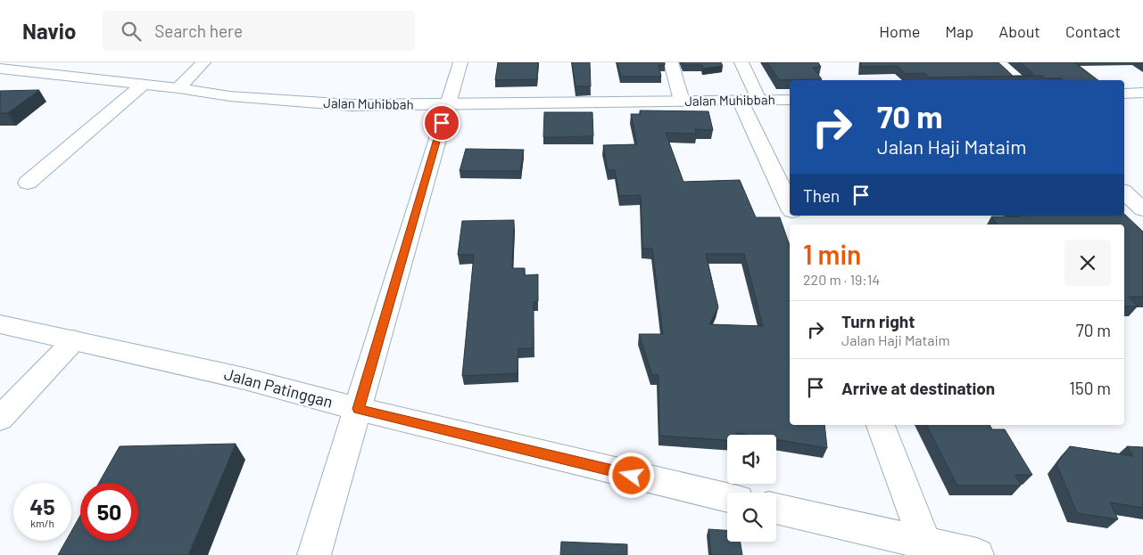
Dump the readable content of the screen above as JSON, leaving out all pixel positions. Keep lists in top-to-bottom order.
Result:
{
  "streets": {
    "main road": ["Jalan Muhibbah", "Jalan Patinggan"]
  },
  "page": {
    "header": "Navio",
    "search": "Search here",
    "nav": [
      "Home",
      "Map",
      "About",
      "Contact"
    ],
    "turn": ["70 m", "Jalan Haji Mataim"],
    "then": "Then",
    "heading": ["1 min", "220 m · 19:14"],
    "list": [
      {
        "name": "Turn right",
        "note": "Jalan Haji Mataim",
        "value": "70 m"
      },
      {
        "name": "Arrive at destination",
        "value": "150 m"
      }
    ],
    "speed": "45 km/h",
    "limit": "50"
  }
}
